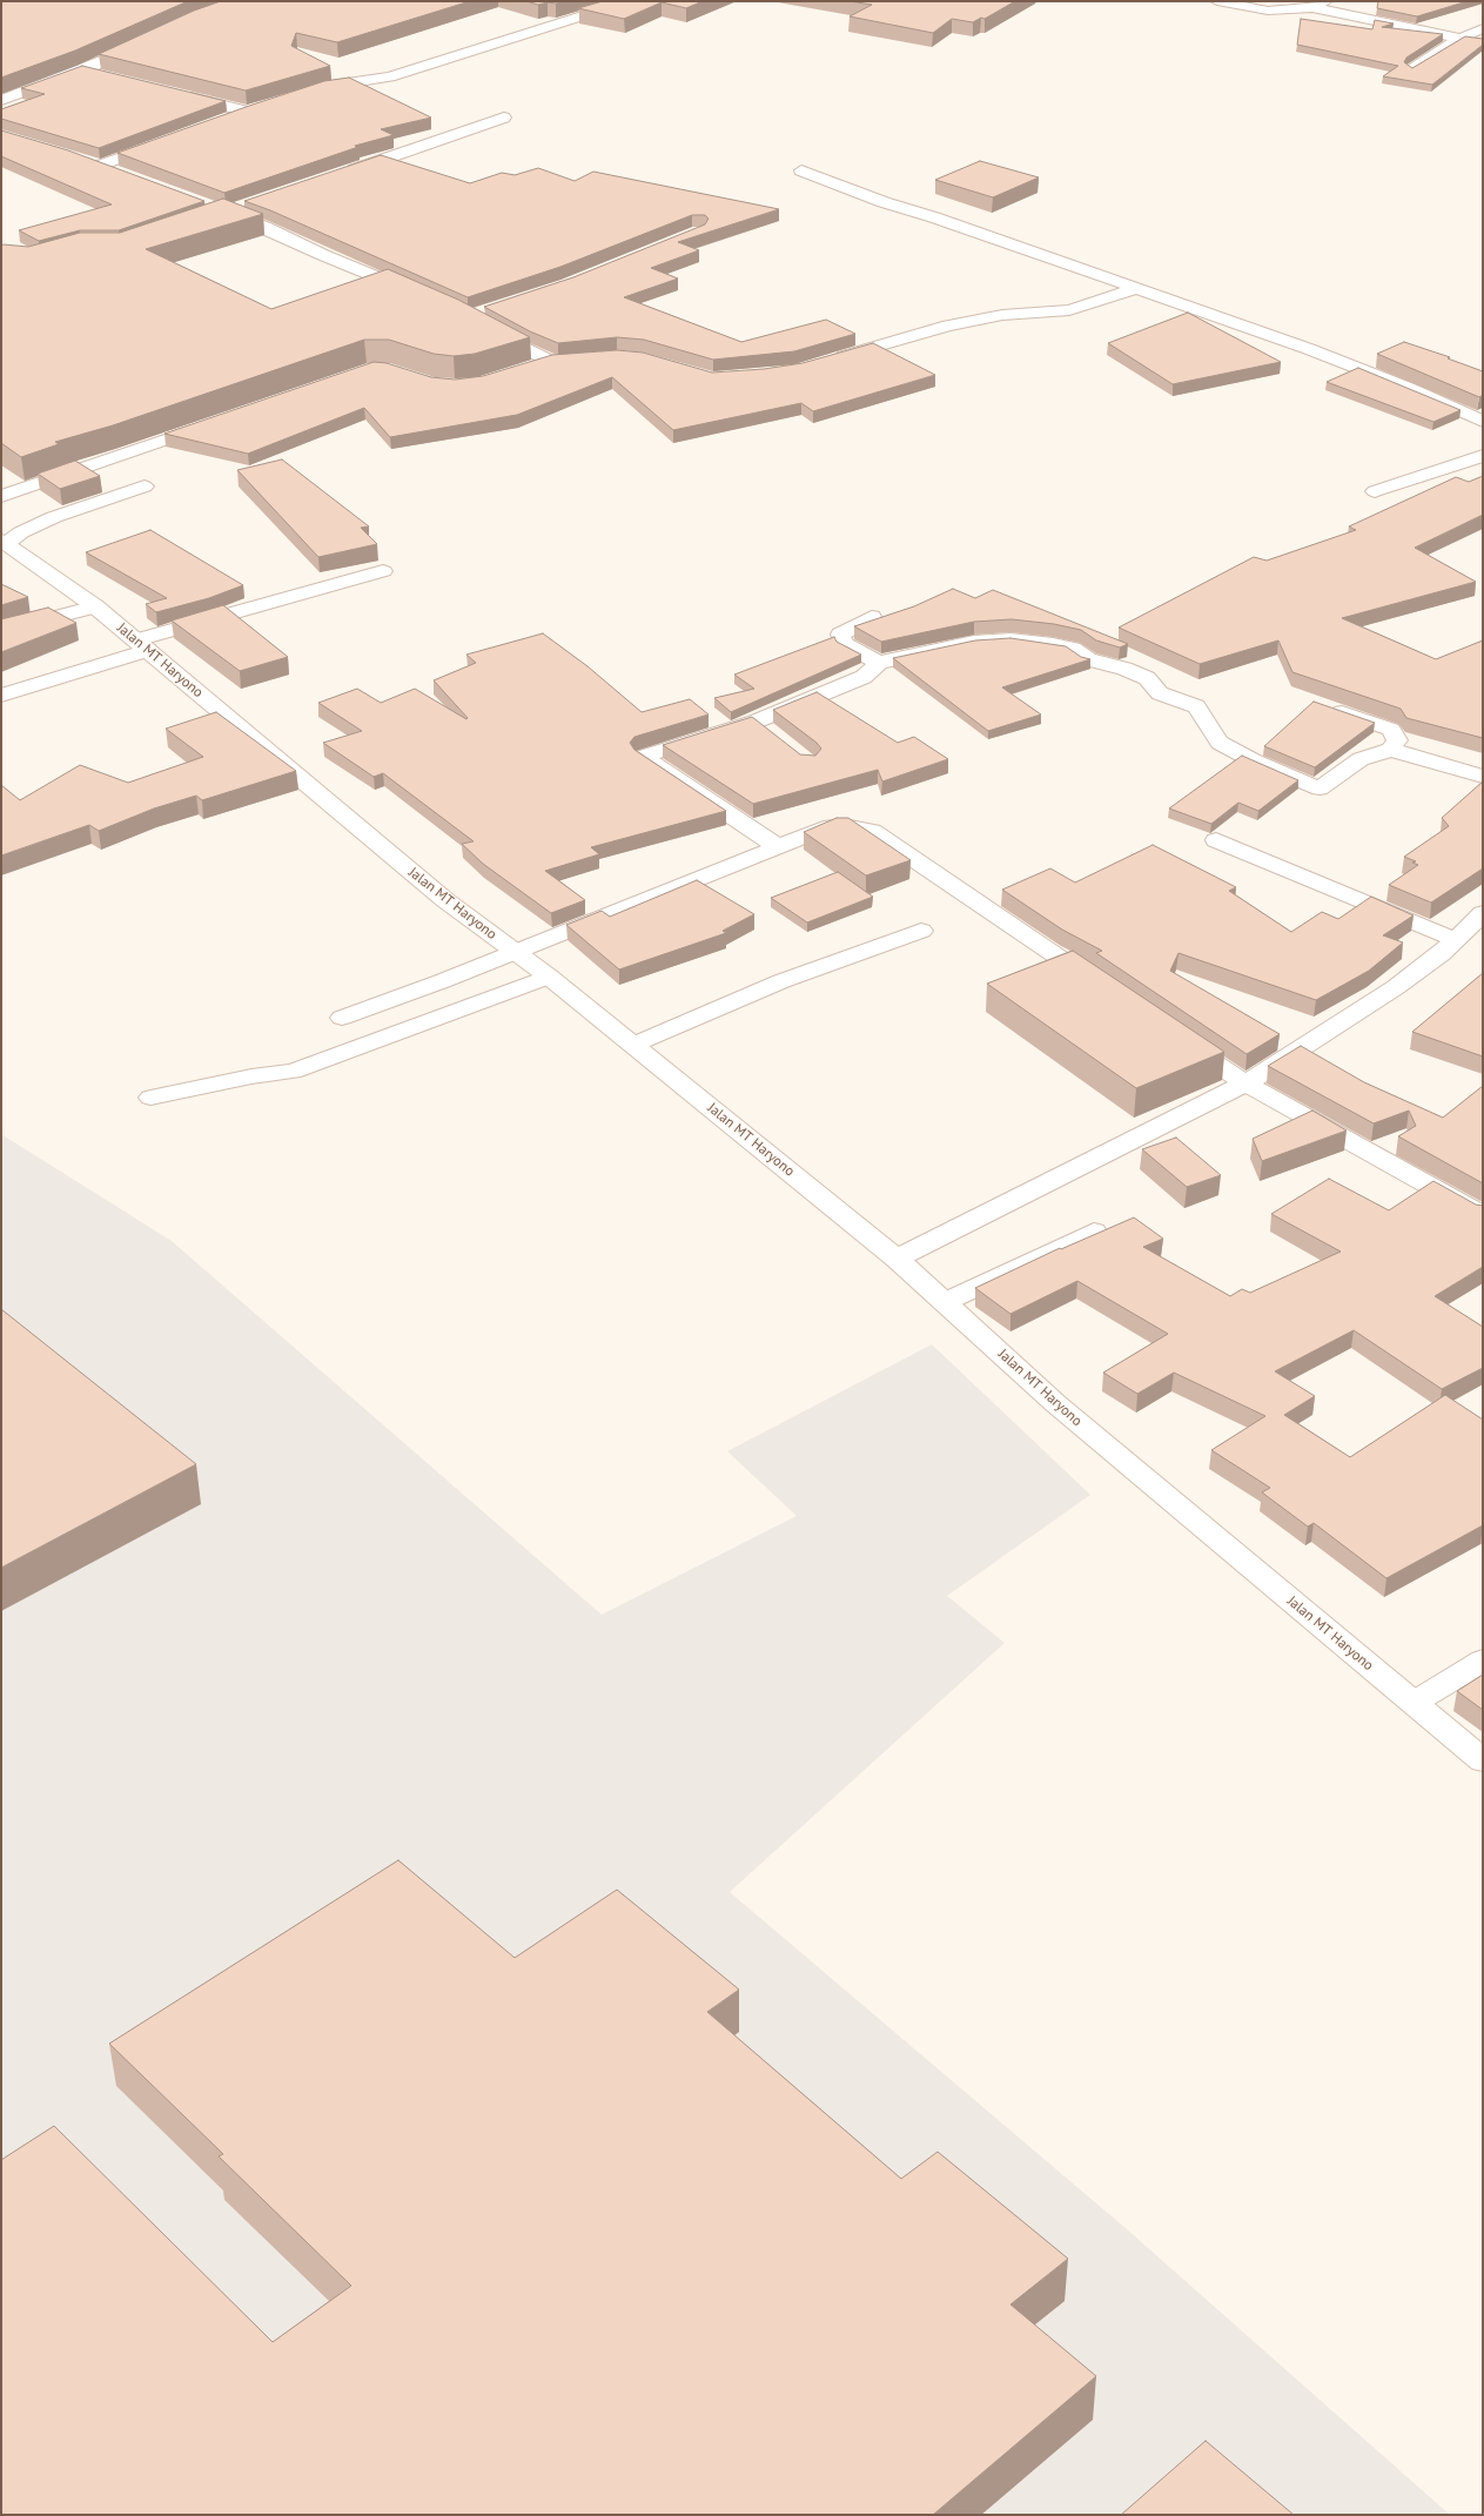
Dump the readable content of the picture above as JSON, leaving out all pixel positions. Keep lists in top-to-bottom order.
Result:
{
  "streets": {
    "street": ["Jalan MT Haryono"]
  }
}
